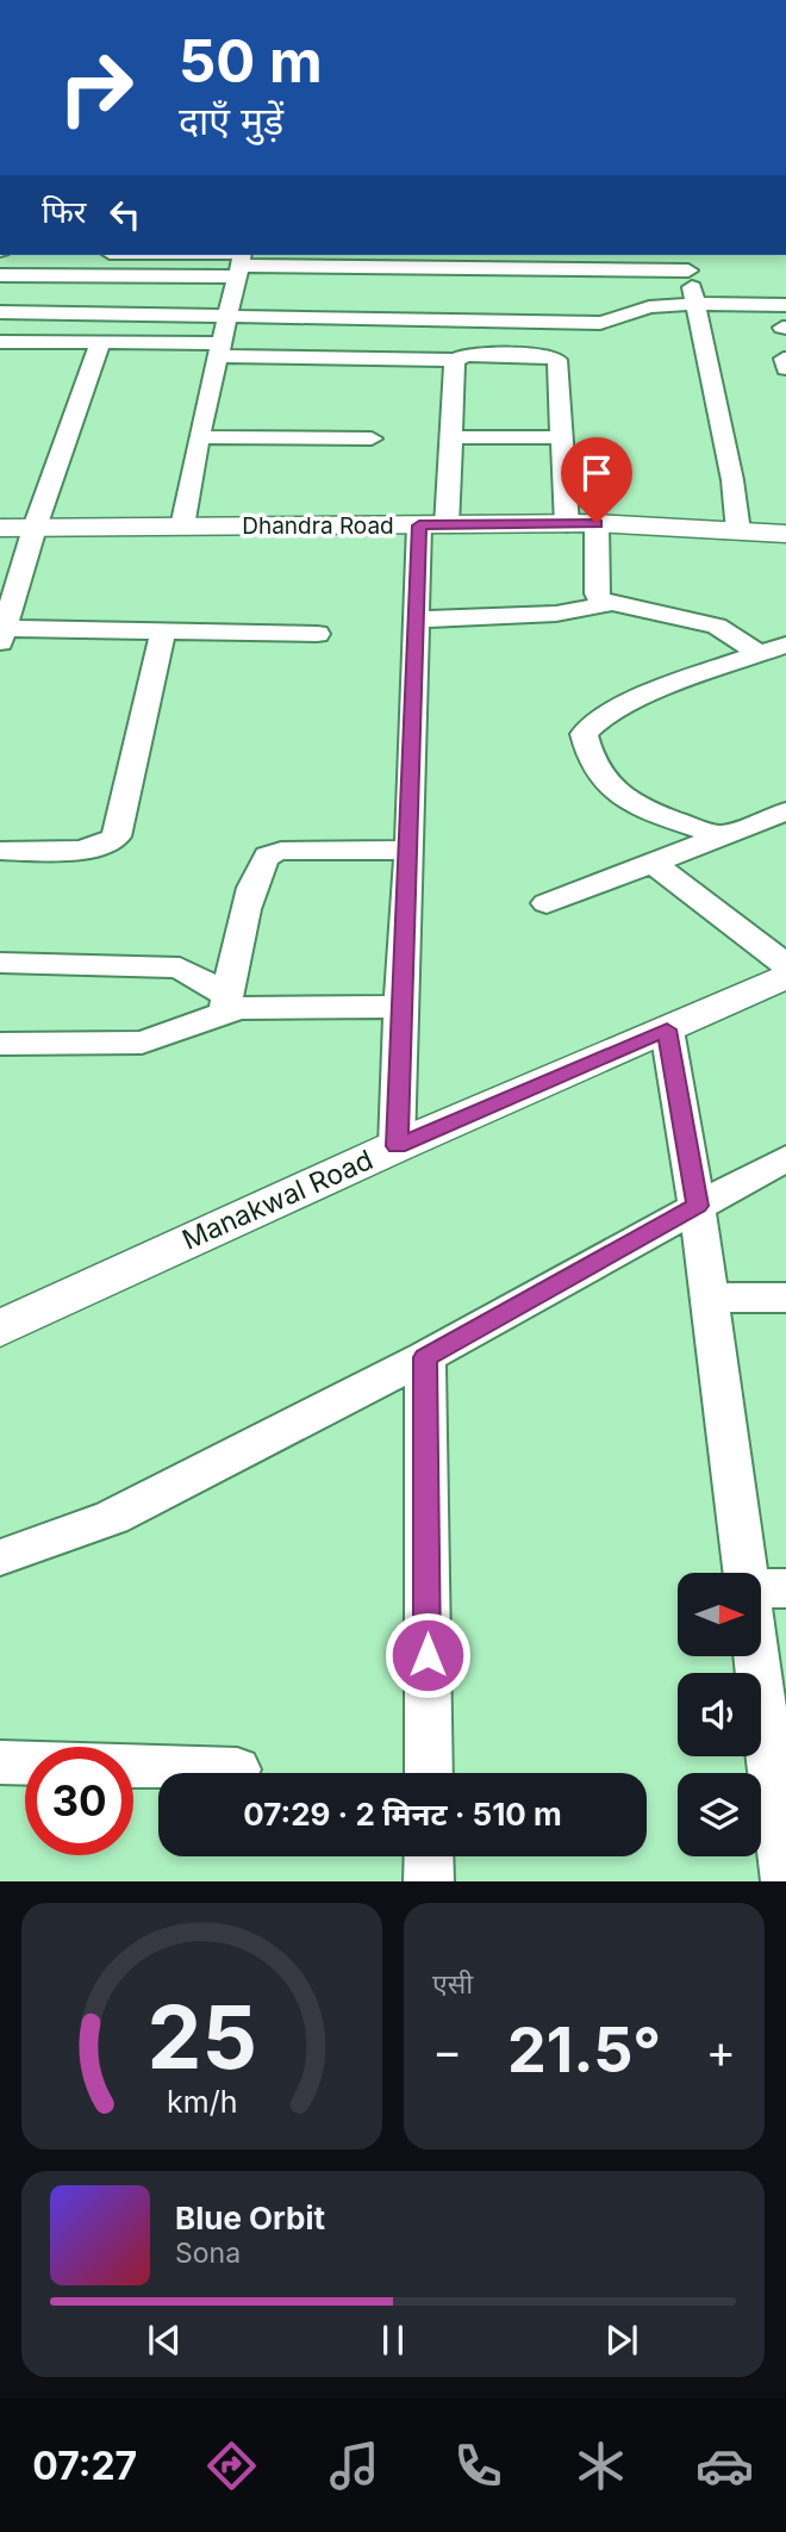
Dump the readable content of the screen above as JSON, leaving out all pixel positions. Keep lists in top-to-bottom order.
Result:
{
  "streets": {
    "street": ["Dhandra Road", "Manakwal Road"]
  },
  "north": "right",
  "page": {
    "turn": ["50 m", "दाएँ मुड़ें"],
    "then": "फिर",
    "limit": "30",
    "trip": "07:29 · 2 मिनट · 510 m",
    "tile": "एसी",
    "heat": ["−", "21.5°", "+"],
    "song": ["Blue Orbit", "Sona"],
    "tabs": "07:27",
    "gauge": ["25", "km/h"]
  }
}
